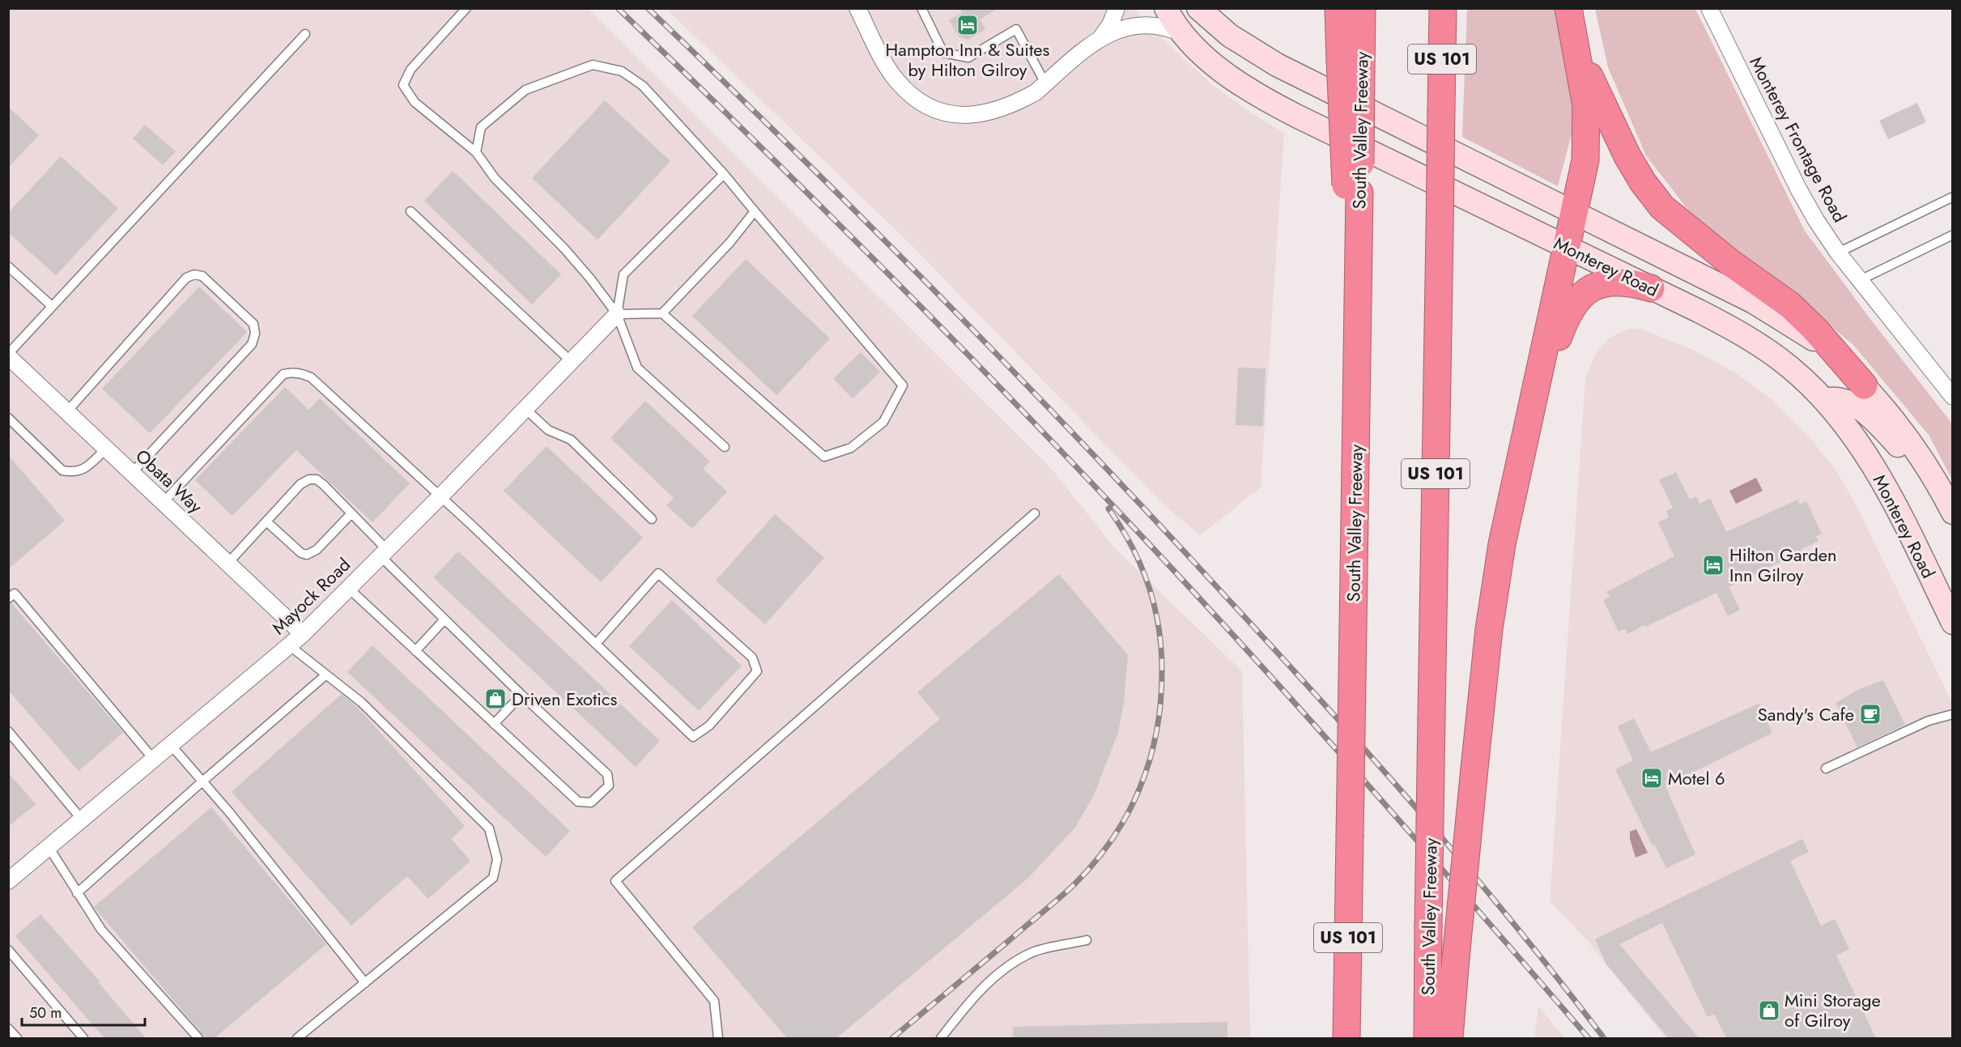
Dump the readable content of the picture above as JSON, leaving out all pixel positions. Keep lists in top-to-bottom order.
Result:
{
  "streets": {
    "highway": ["US 101", "South Valley Freeway"],
    "main road": ["Monterey Road"],
    "street": ["Monterey Frontage Road", "Obata Way", "Mayock Road"]
  },
  "crossings": [
    ["Obata Way", "Mayock Road"]
  ],
  "places": {
    "hotel": ["Hampton Inn & Suites by Hilton Gilroy", "Hilton Garden Inn Gilroy", "Motel 6"],
    "shop": ["Driven Exotics", "Mini Storage of Gilroy"],
    "cafe": ["Sandy's Cafe"]
  },
  "scale_bar": "50 m"
}
